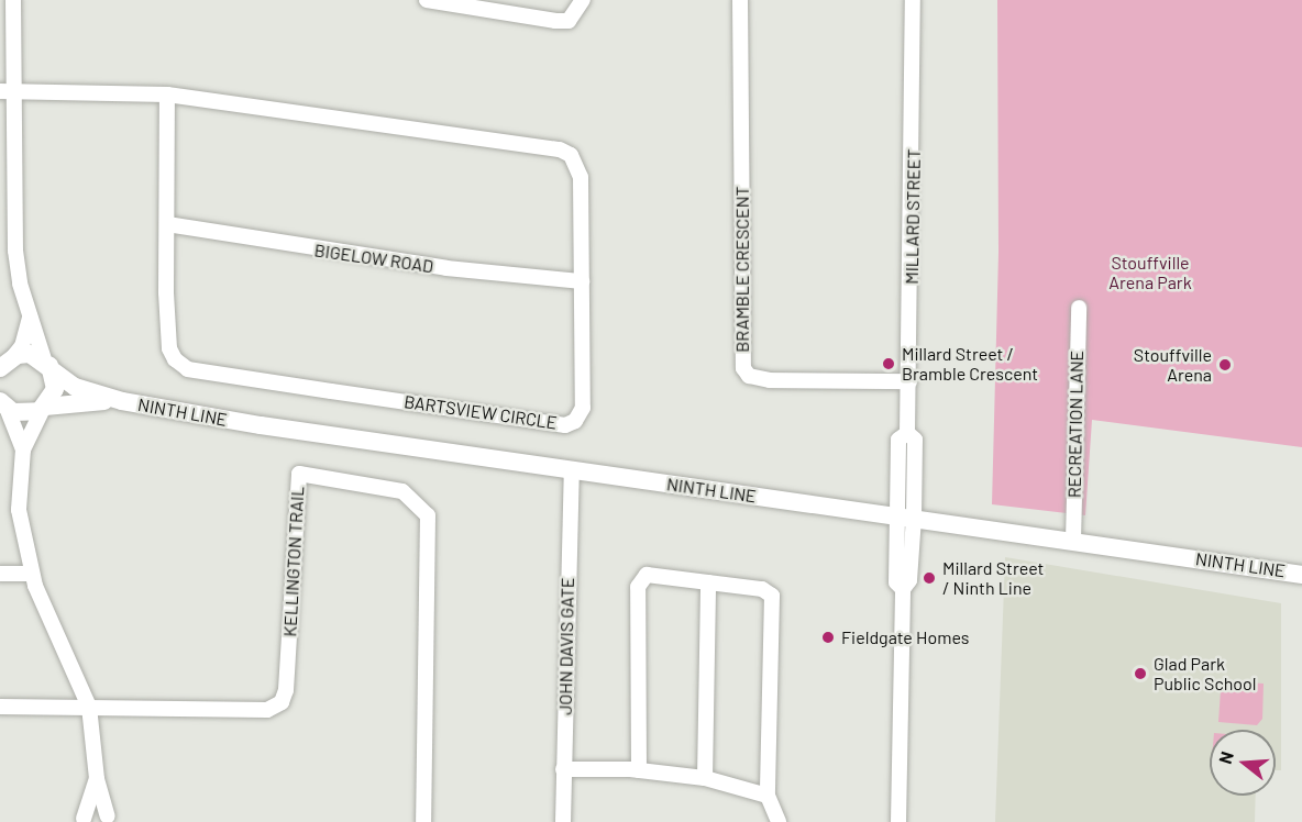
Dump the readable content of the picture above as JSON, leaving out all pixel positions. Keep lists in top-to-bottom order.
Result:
{
  "streets": {
    "main road": ["NINTH LINE"],
    "street": [
      "MILLARD STREET",
      "BIGELOW ROAD",
      "BRAMBLE CRESCENT",
      "BARTSVIEW CIRCLE",
      "RECREATION LANE",
      "KELLINGTON TRAIL",
      "JOHN DAVIS GATE"
    ]
  },
  "crossings": [
    ["MILLARD STREET", "BRAMBLE CRESCENT"],
    ["MILLARD STREET", "NINTH LINE"],
    ["BIGELOW ROAD", "BARTSVIEW CIRCLE"],
    ["NINTH LINE", "RECREATION LANE"],
    ["NINTH LINE", "JOHN DAVIS GATE"]
  ],
  "parks": ["Stouffville Arena Park"],
  "places": [
    "Millard Street / Bramble Crescent",
    "Stouffville Arena",
    "Millard Street / Ninth Line",
    "Fieldgate Homes",
    "Glad Park Public School"
  ],
  "north": "left"
}
